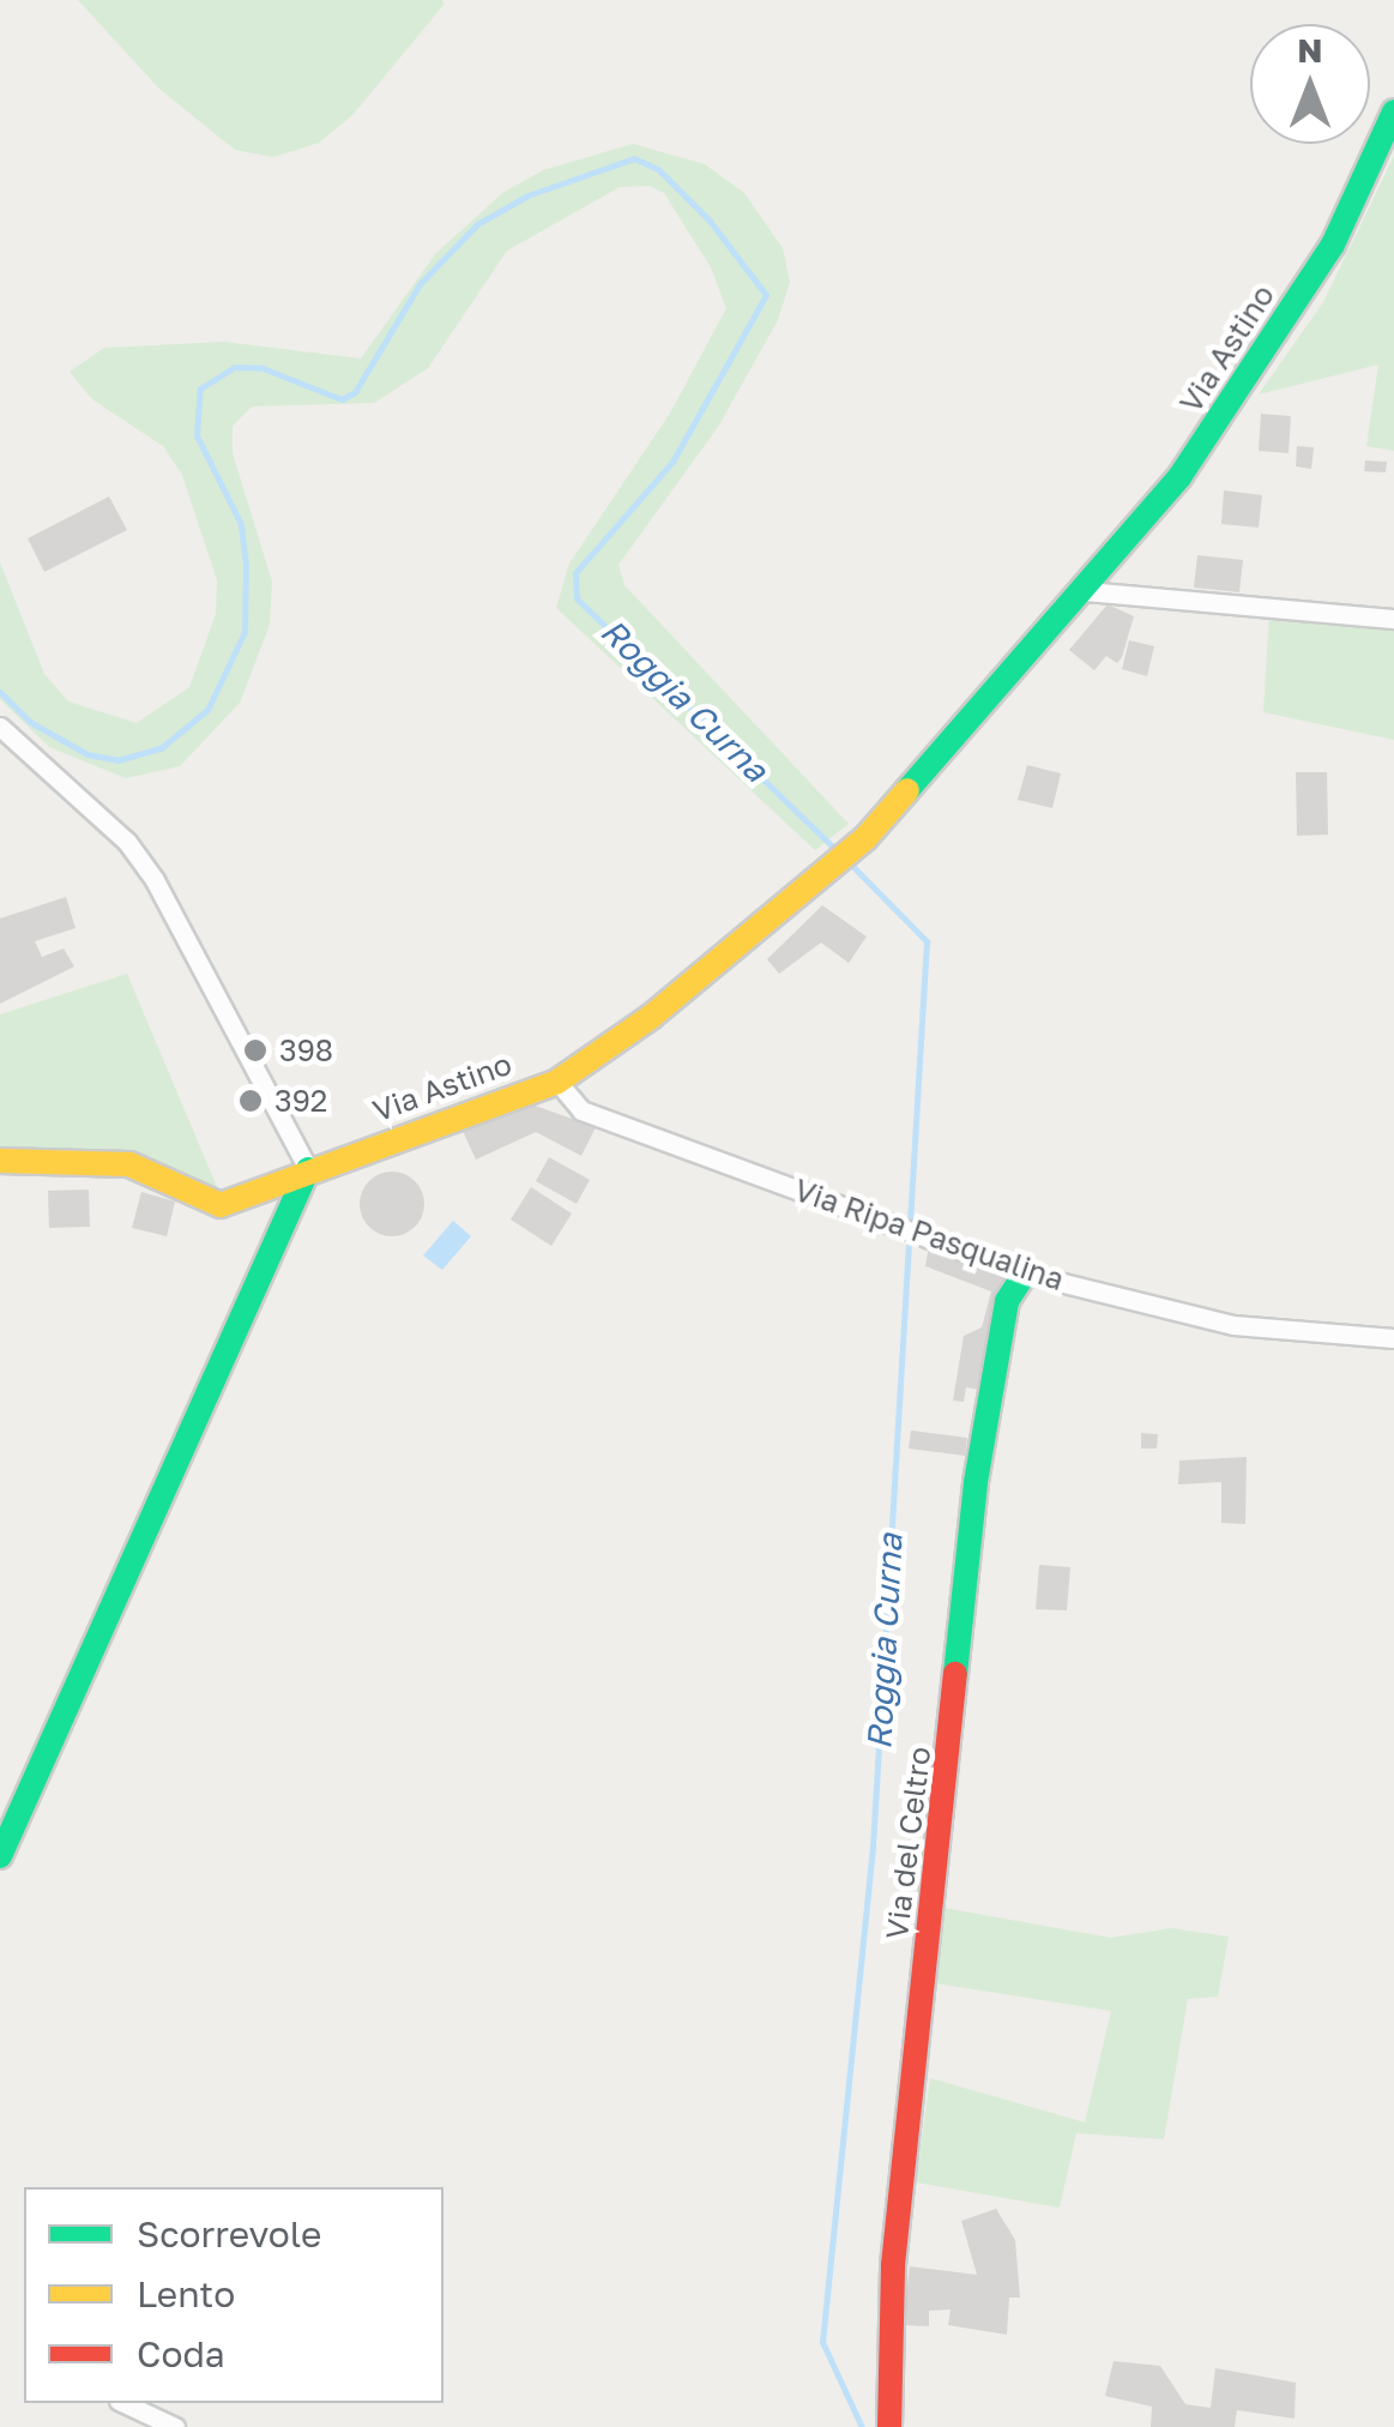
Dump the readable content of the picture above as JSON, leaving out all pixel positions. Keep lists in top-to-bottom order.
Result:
{
  "streets": {
    "street": ["Via Astino", "Via Ripa Pasqualina", "Via del Celtro"]
  },
  "crossings": [
    ["Via Astino", "Via Ripa Pasqualina"],
    ["Via Ripa Pasqualina", "Via del Celtro"]
  ],
  "water": ["Roggia Curna"],
  "places": ["398", "392"],
  "legend": ["Scorrevole", "Lento", "Coda"],
  "north": "top"
}
